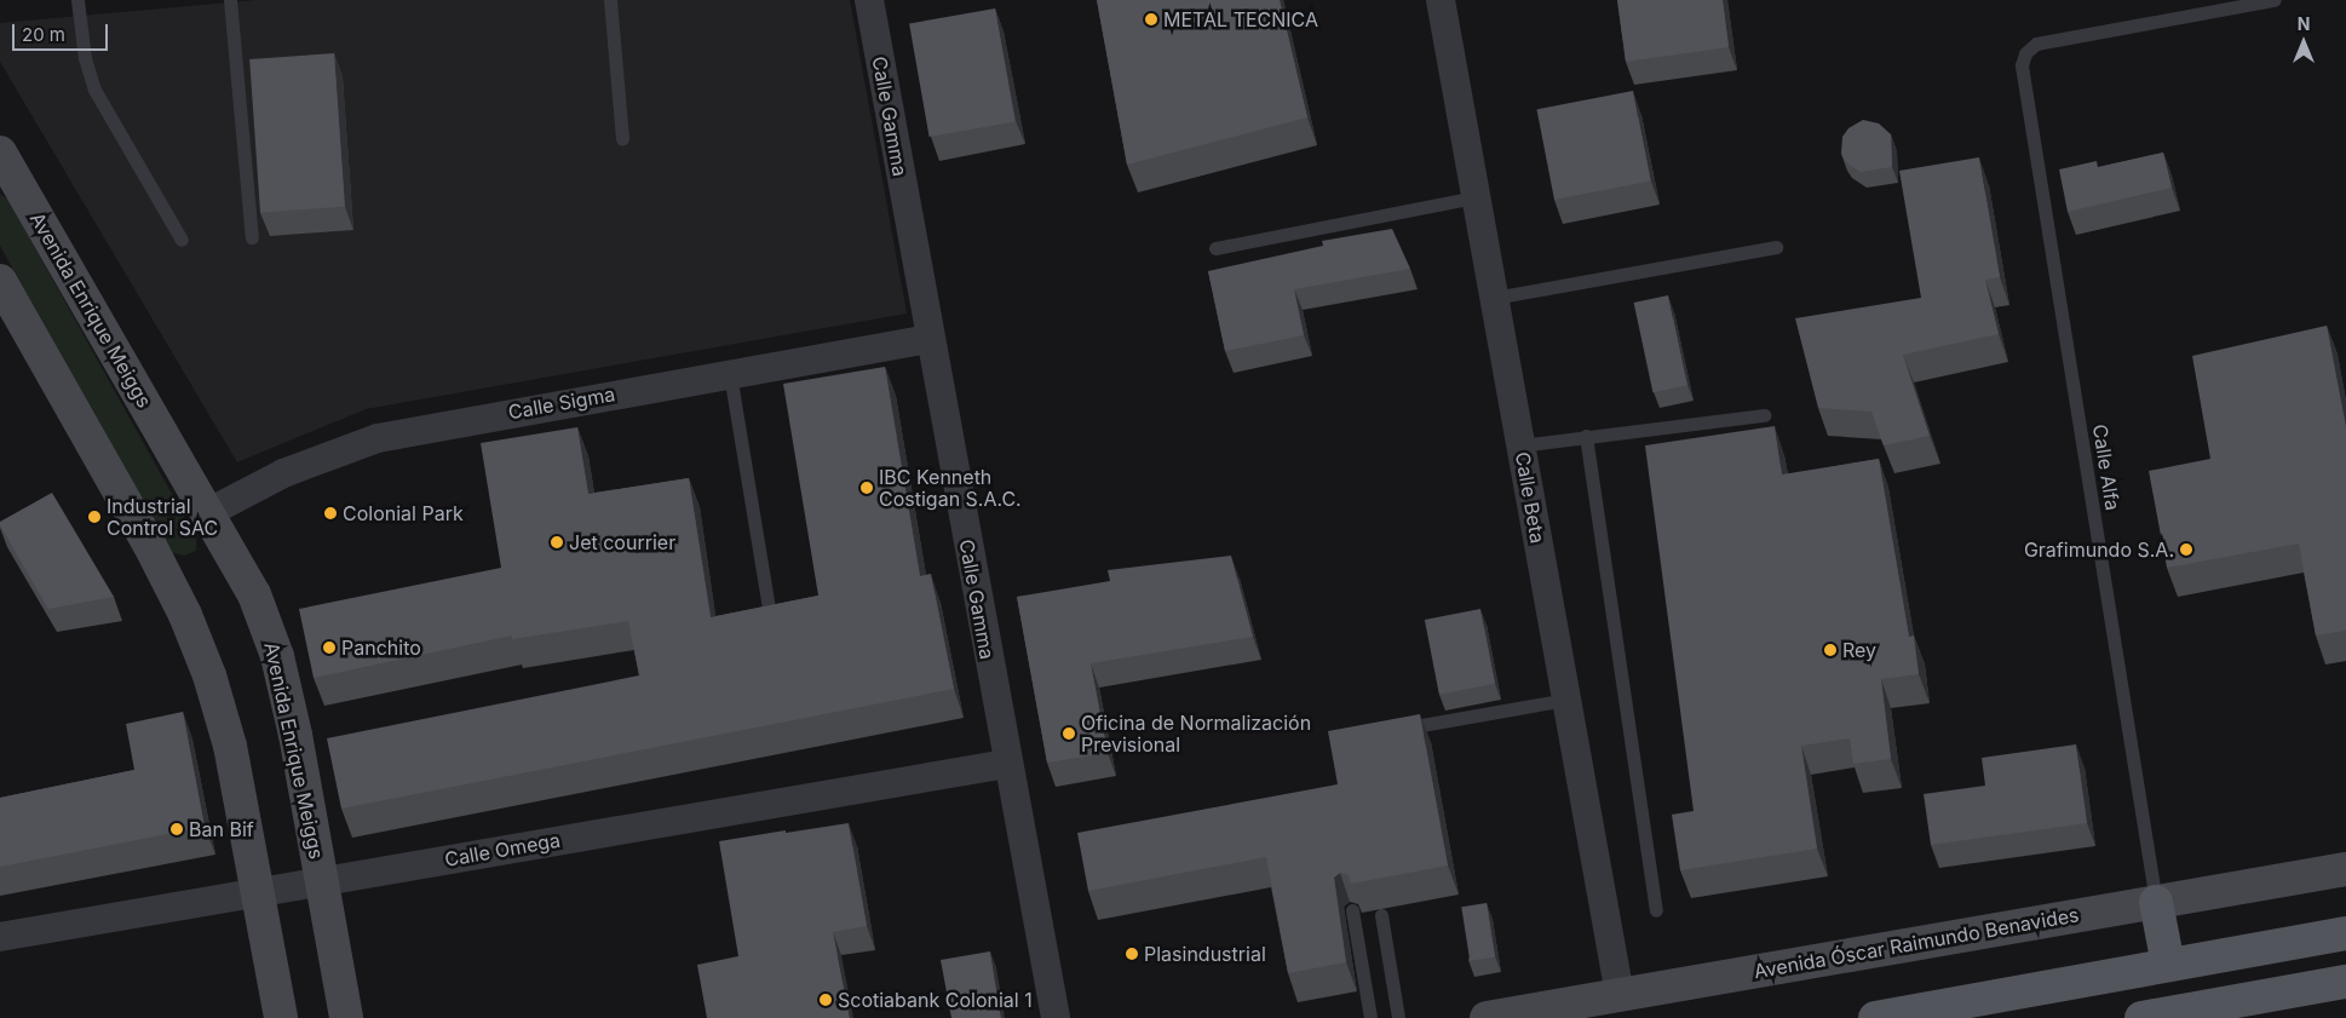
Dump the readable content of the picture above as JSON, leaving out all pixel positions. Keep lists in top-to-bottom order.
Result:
{
  "streets": {
    "main road": ["Avenida Enrique Meiggs", "Avenida Óscar Raimundo Benavides"],
    "street": [
      "Calle Gamma",
      "Calle Sigma",
      "Calle Beta",
      "Calle Omega"
    ],
    "lane": ["Calle Alfa"]
  },
  "crossings": [
    ["Calle Gamma", "Calle Sigma"],
    ["Calle Gamma", "Calle Omega"],
    ["Avenida Enrique Meiggs", "Calle Sigma"],
    ["Avenida Enrique Meiggs", "Calle Omega"],
    ["Calle Alfa", "Avenida Óscar Raimundo Benavides"],
    ["Calle Beta", "Avenida Óscar Raimundo Benavides"]
  ],
  "places": [
    "METAL TECNICA",
    "IBC Kenneth Costigan S.A.C.",
    "Colonial Park",
    "Industrial Control SAC",
    "Jet courrier",
    "Grafimundo S.A.",
    "Panchito",
    "Rey",
    "Oficina de Normalización Previsional",
    "Ban Bif",
    "Plasindustrial",
    "Scotiabank Colonial 1"
  ],
  "scale_bar": "20 m",
  "north": "top"
}
